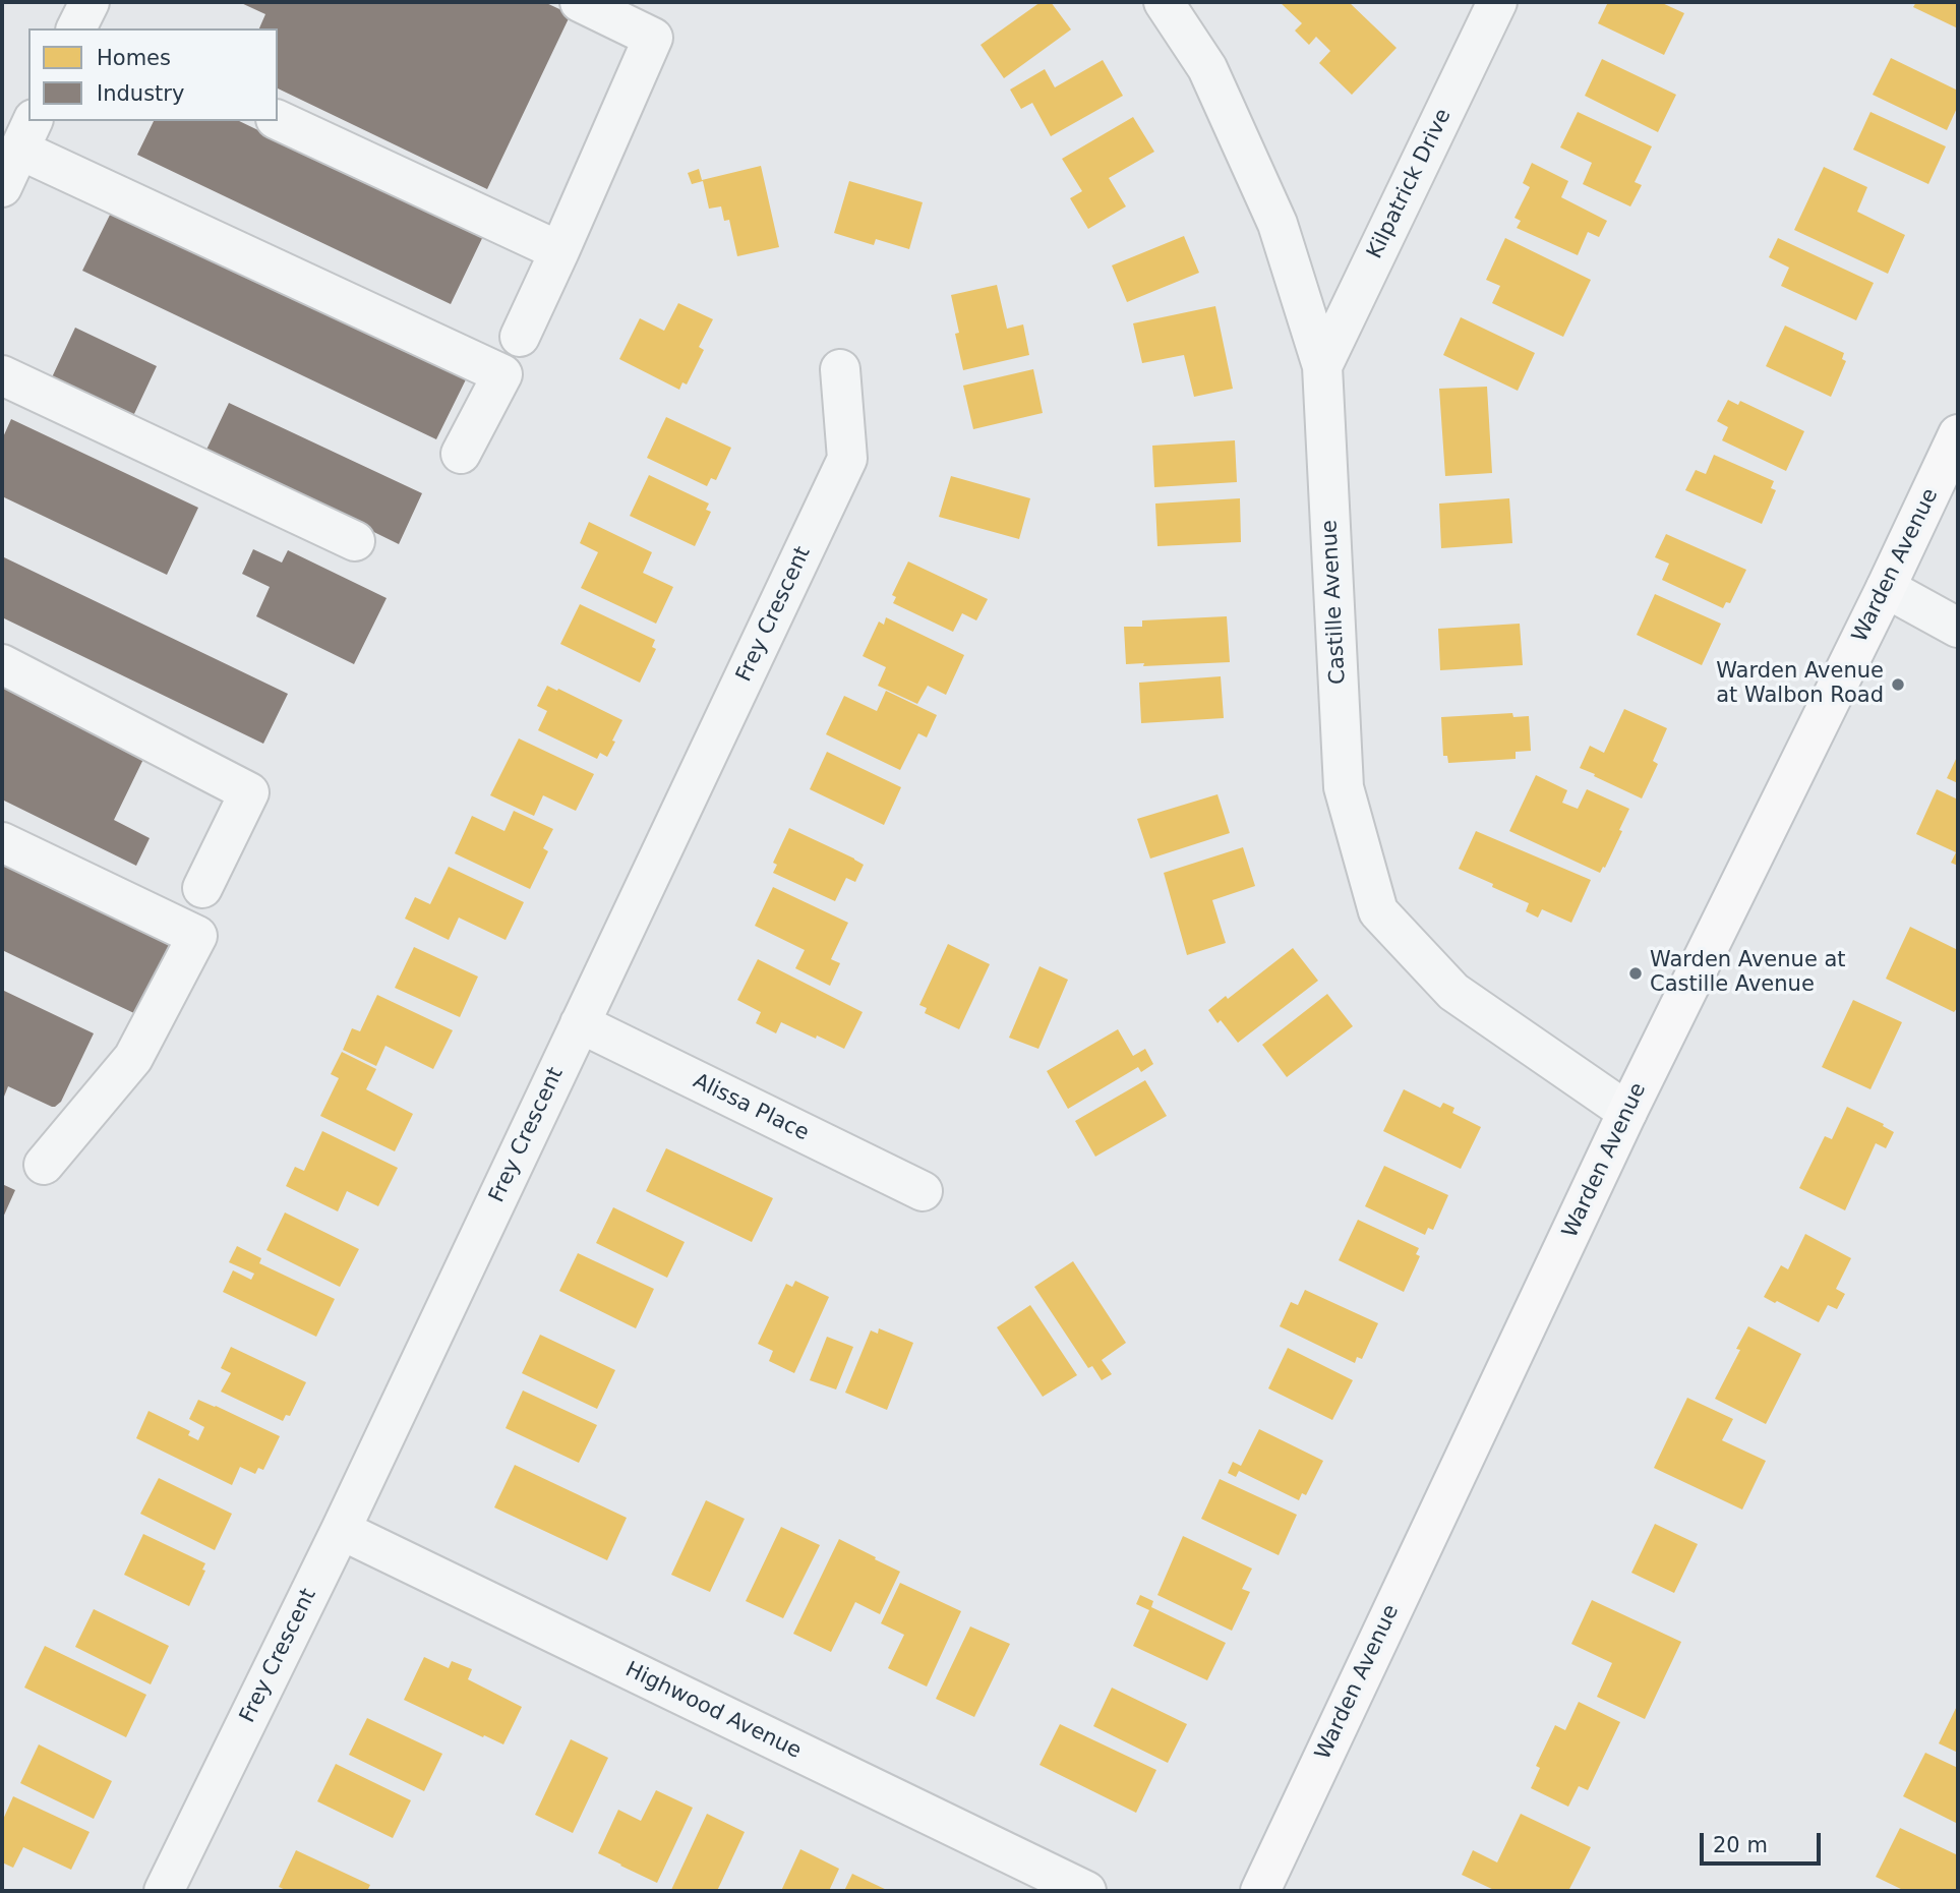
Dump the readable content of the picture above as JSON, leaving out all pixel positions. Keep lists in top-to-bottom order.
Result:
{
  "streets": {
    "main road": ["Warden Avenue"],
    "street": [
      "Kilpatrick Drive",
      "Castille Avenue",
      "Frey Crescent",
      "Alissa Place",
      "Highwood Avenue"
    ]
  },
  "crossings": [
    ["Kilpatrick Drive", "Castille Avenue"],
    ["Warden Avenue", "Castille Avenue"],
    ["Frey Crescent", "Alissa Place"],
    ["Frey Crescent", "Highwood Avenue"]
  ],
  "places": ["Warden Avenue at Walbon Road", "Warden Avenue at Castille Avenue"],
  "legend": ["Homes", "Industry"],
  "scale_bar": "20 m"
}
